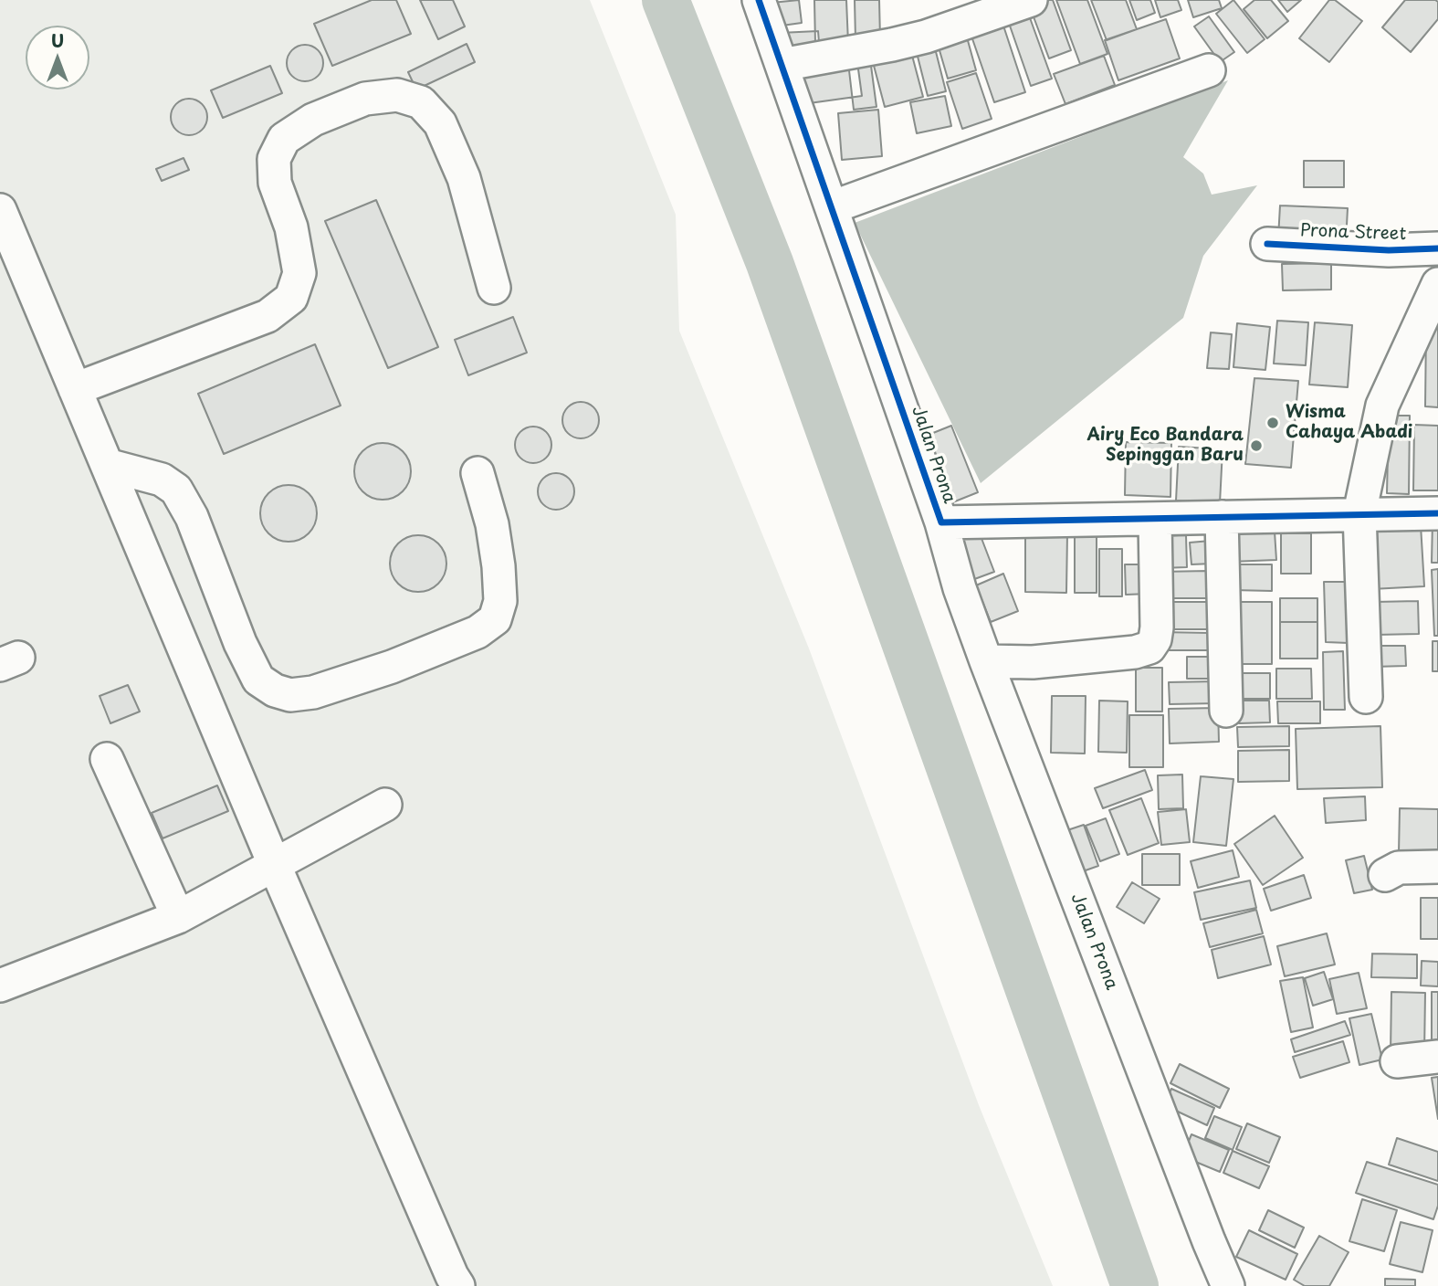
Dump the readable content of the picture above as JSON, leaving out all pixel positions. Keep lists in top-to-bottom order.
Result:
{
  "streets": {
    "street": ["Prona Street", "Jalan Prona"]
  },
  "places": ["Wisma Cahaya Abadi", "Airy Eco Bandara Sepinggan Baru"],
  "north": "top"
}
